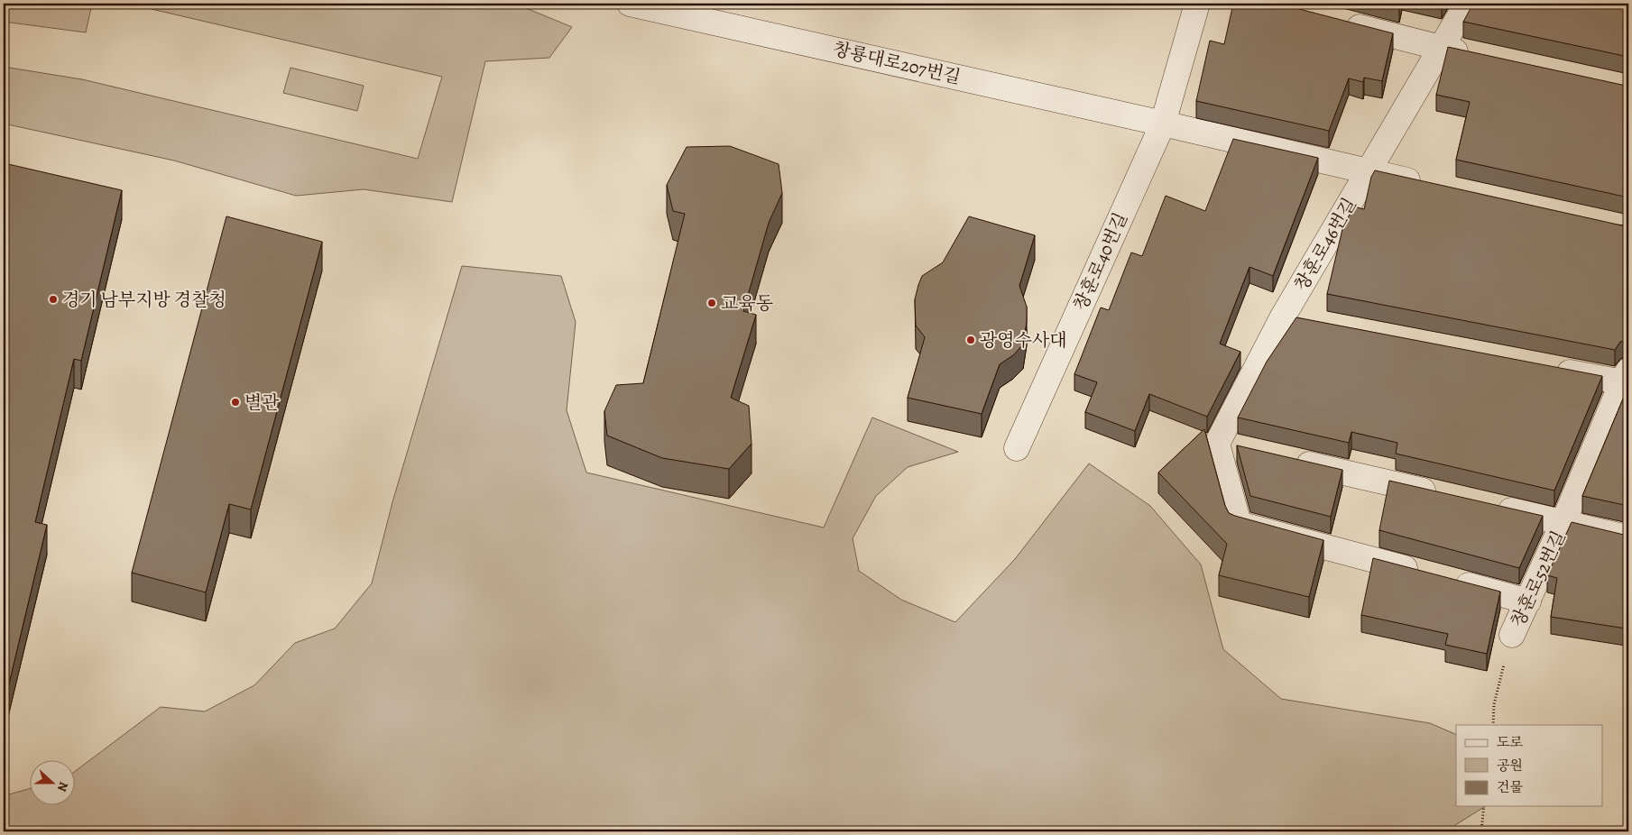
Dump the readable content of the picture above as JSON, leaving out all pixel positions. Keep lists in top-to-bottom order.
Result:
{
  "streets": {
    "street": [
      "창룡대로207번길",
      "창훈로46번길",
      "창훈로40번길",
      "창훈로52번길"
    ]
  },
  "crossings": [
    ["창룡대로207번길", "창훈로40번길"]
  ],
  "places": [
    "경기 남부지방 경찰청",
    "교육동",
    "광영수사대",
    "별관"
  ],
  "legend": ["도로", "공원", "건물"],
  "north": "right"
}
